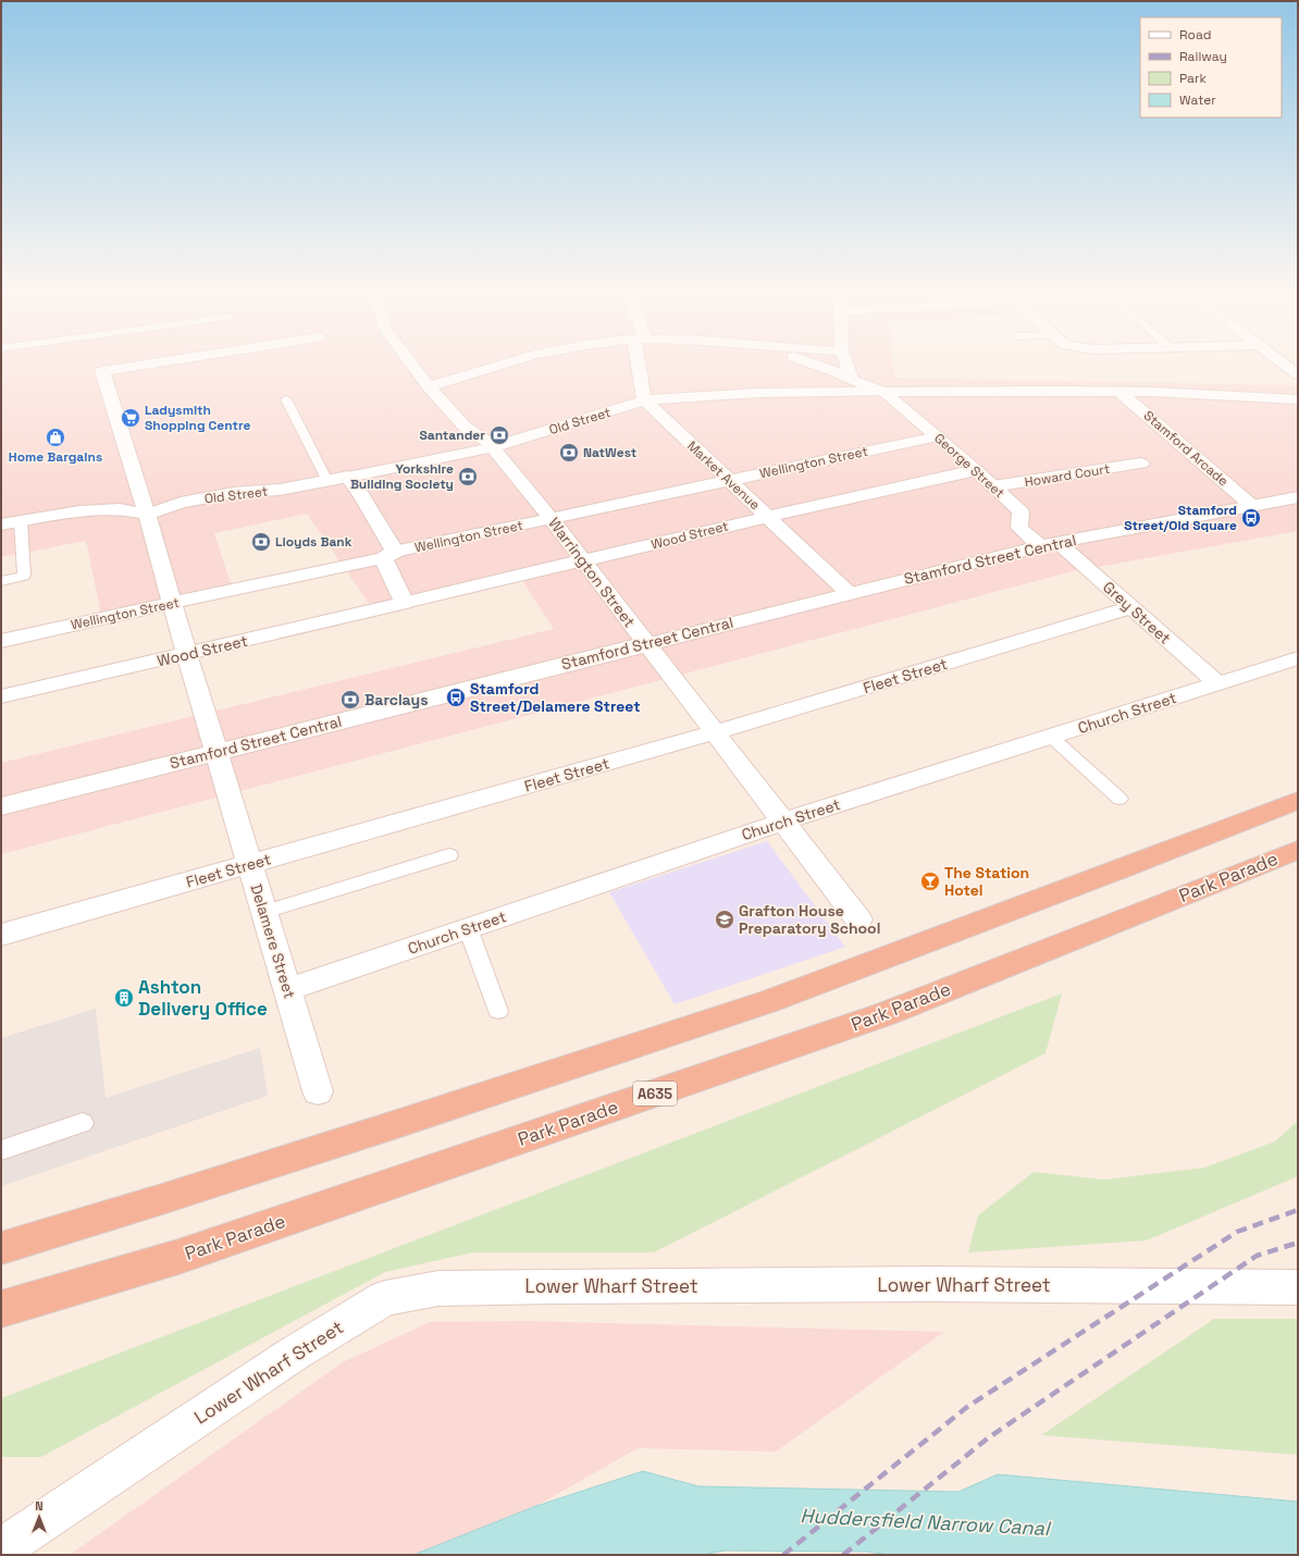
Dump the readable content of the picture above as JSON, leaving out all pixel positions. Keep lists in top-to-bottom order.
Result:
{
  "streets": {
    "highway": ["Park Parade", "A635"],
    "street": [
      "Old Street",
      "Stamford Arcade",
      "Wellington Street",
      "George Street",
      "Market Avenue",
      "Howard Court",
      "Wood Street",
      "Stamford Street Central",
      "Warrington Street",
      "Grey Street",
      "Fleet Street",
      "Church Street",
      "Delamere Street",
      "Lower Wharf Street"
    ]
  },
  "crossings": [
    ["Old Street", "Stamford Arcade"],
    ["Old Street", "George Street"],
    ["Old Street", "Market Avenue"],
    ["Old Street", "Warrington Street"],
    ["Old Street", "Delamere Street"],
    ["Stamford Arcade", "Stamford Street Central"],
    ["Wellington Street", "George Street"],
    ["Wellington Street", "Market Avenue"],
    ["Wellington Street", "Warrington Street"],
    ["Wellington Street", "Delamere Street"],
    ["George Street", "Howard Court"],
    ["George Street", "Wood Street"],
    ["George Street", "Stamford Street Central"],
    ["George Street", "Grey Street"],
    ["Market Avenue", "Wood Street"],
    ["Market Avenue", "Stamford Street Central"],
    ["Wood Street", "Warrington Street"],
    ["Wood Street", "Delamere Street"],
    ["Stamford Street Central", "Warrington Street"],
    ["Stamford Street Central", "Grey Street"],
    ["Stamford Street Central", "Delamere Street"],
    ["Warrington Street", "Fleet Street"],
    ["Warrington Street", "Church Street"],
    ["Grey Street", "Fleet Street"],
    ["Grey Street", "Church Street"],
    ["Fleet Street", "Delamere Street"],
    ["Church Street", "Delamere Street"]
  ],
  "water": ["Huddersfield Narrow Canal"],
  "places": {
    "supermarket": ["Ladysmith Shopping Centre"],
    "bank": [
      "Santander",
      "NatWest",
      "Yorkshire Building Society",
      "Lloyds Bank",
      "Barclays"
    ],
    "shop": ["Home Bargains"],
    "bus stop": ["Stamford Street/Old Square", "Stamford Street/Delamere Street"],
    "bar": ["The Station Hotel"],
    "school or university": ["Grafton House Preparatory School"],
    "building": ["Ashton Delivery Office"]
  },
  "legend": [
    "Road",
    "Railway",
    "Park",
    "Water"
  ],
  "north": "top"
}
